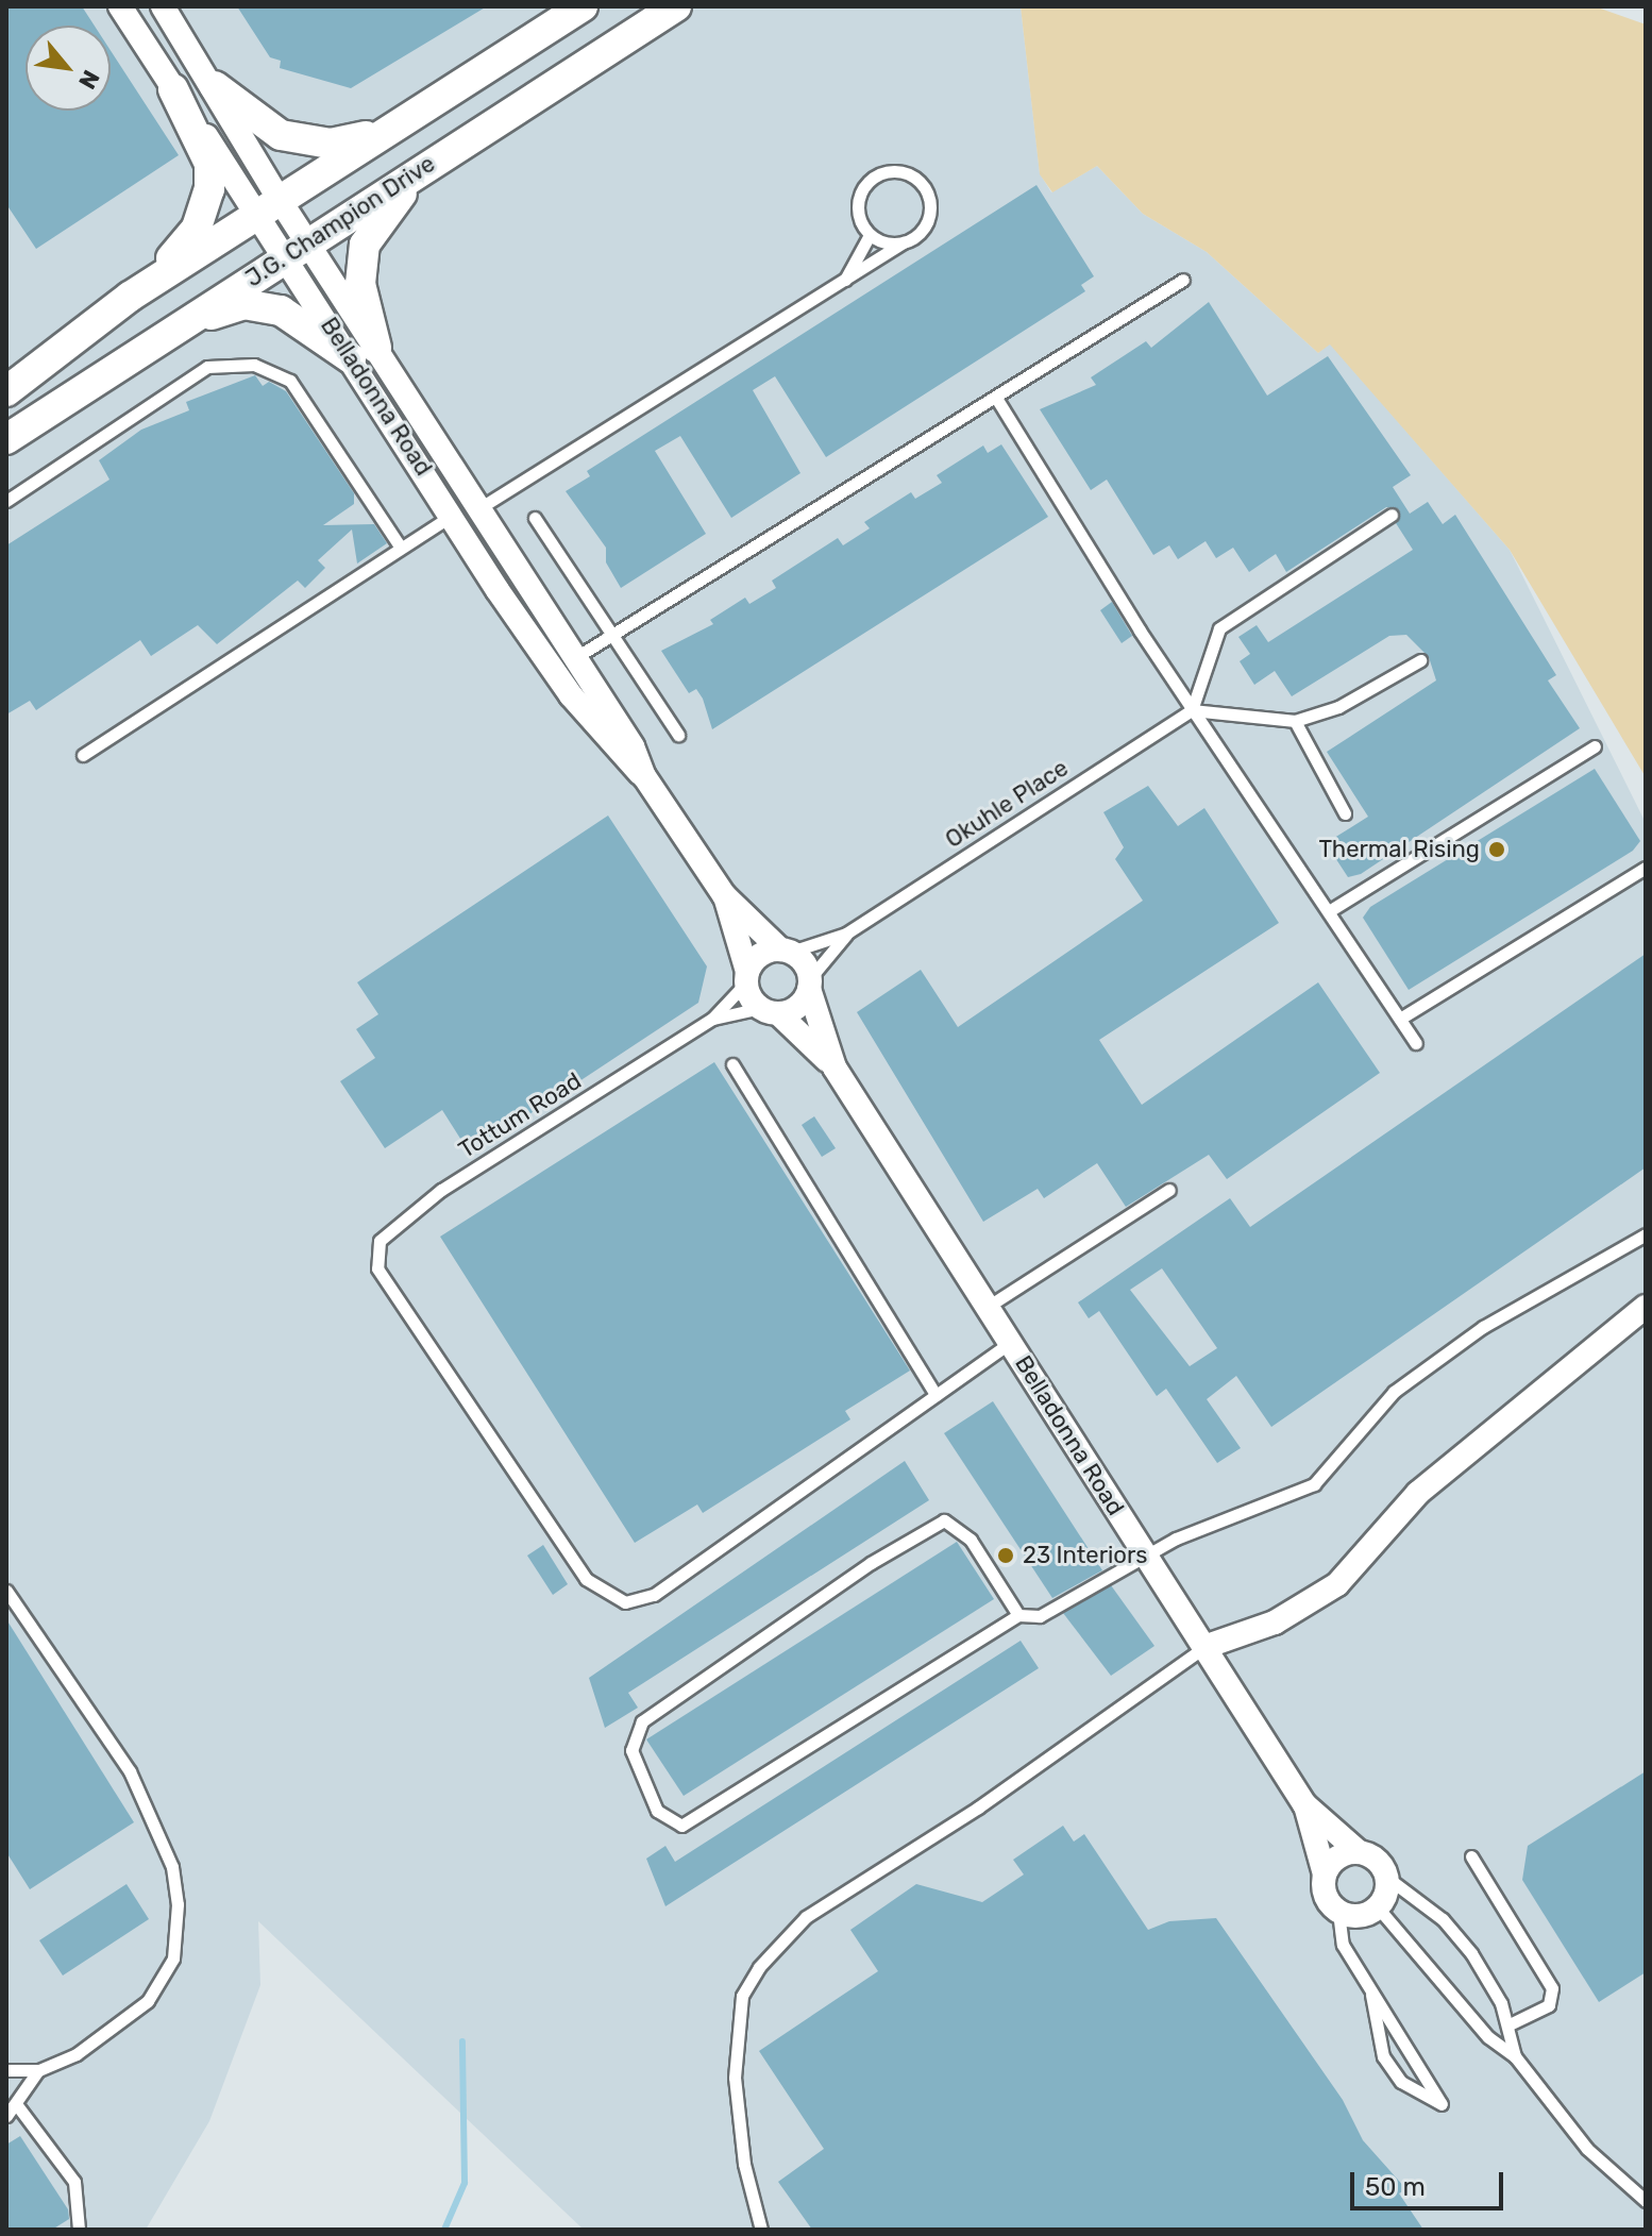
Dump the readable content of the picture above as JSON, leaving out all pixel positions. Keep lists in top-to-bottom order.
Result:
{
  "streets": {
    "street": ["J.G. Champion Drive", "Belladonna Road"],
    "lane": ["Okuhle Place", "Tottum Road"]
  },
  "crossings": [
    ["J.G. Champion Drive", "Belladonna Road"],
    ["Belladonna Road", "Okuhle Place"],
    ["Belladonna Road", "Tottum Road"],
    ["Okuhle Place", "Tottum Road"]
  ],
  "places": ["Thermal Rising", "23 Interiors"],
  "scale_bar": "50 m",
  "north": "bottom right"
}
